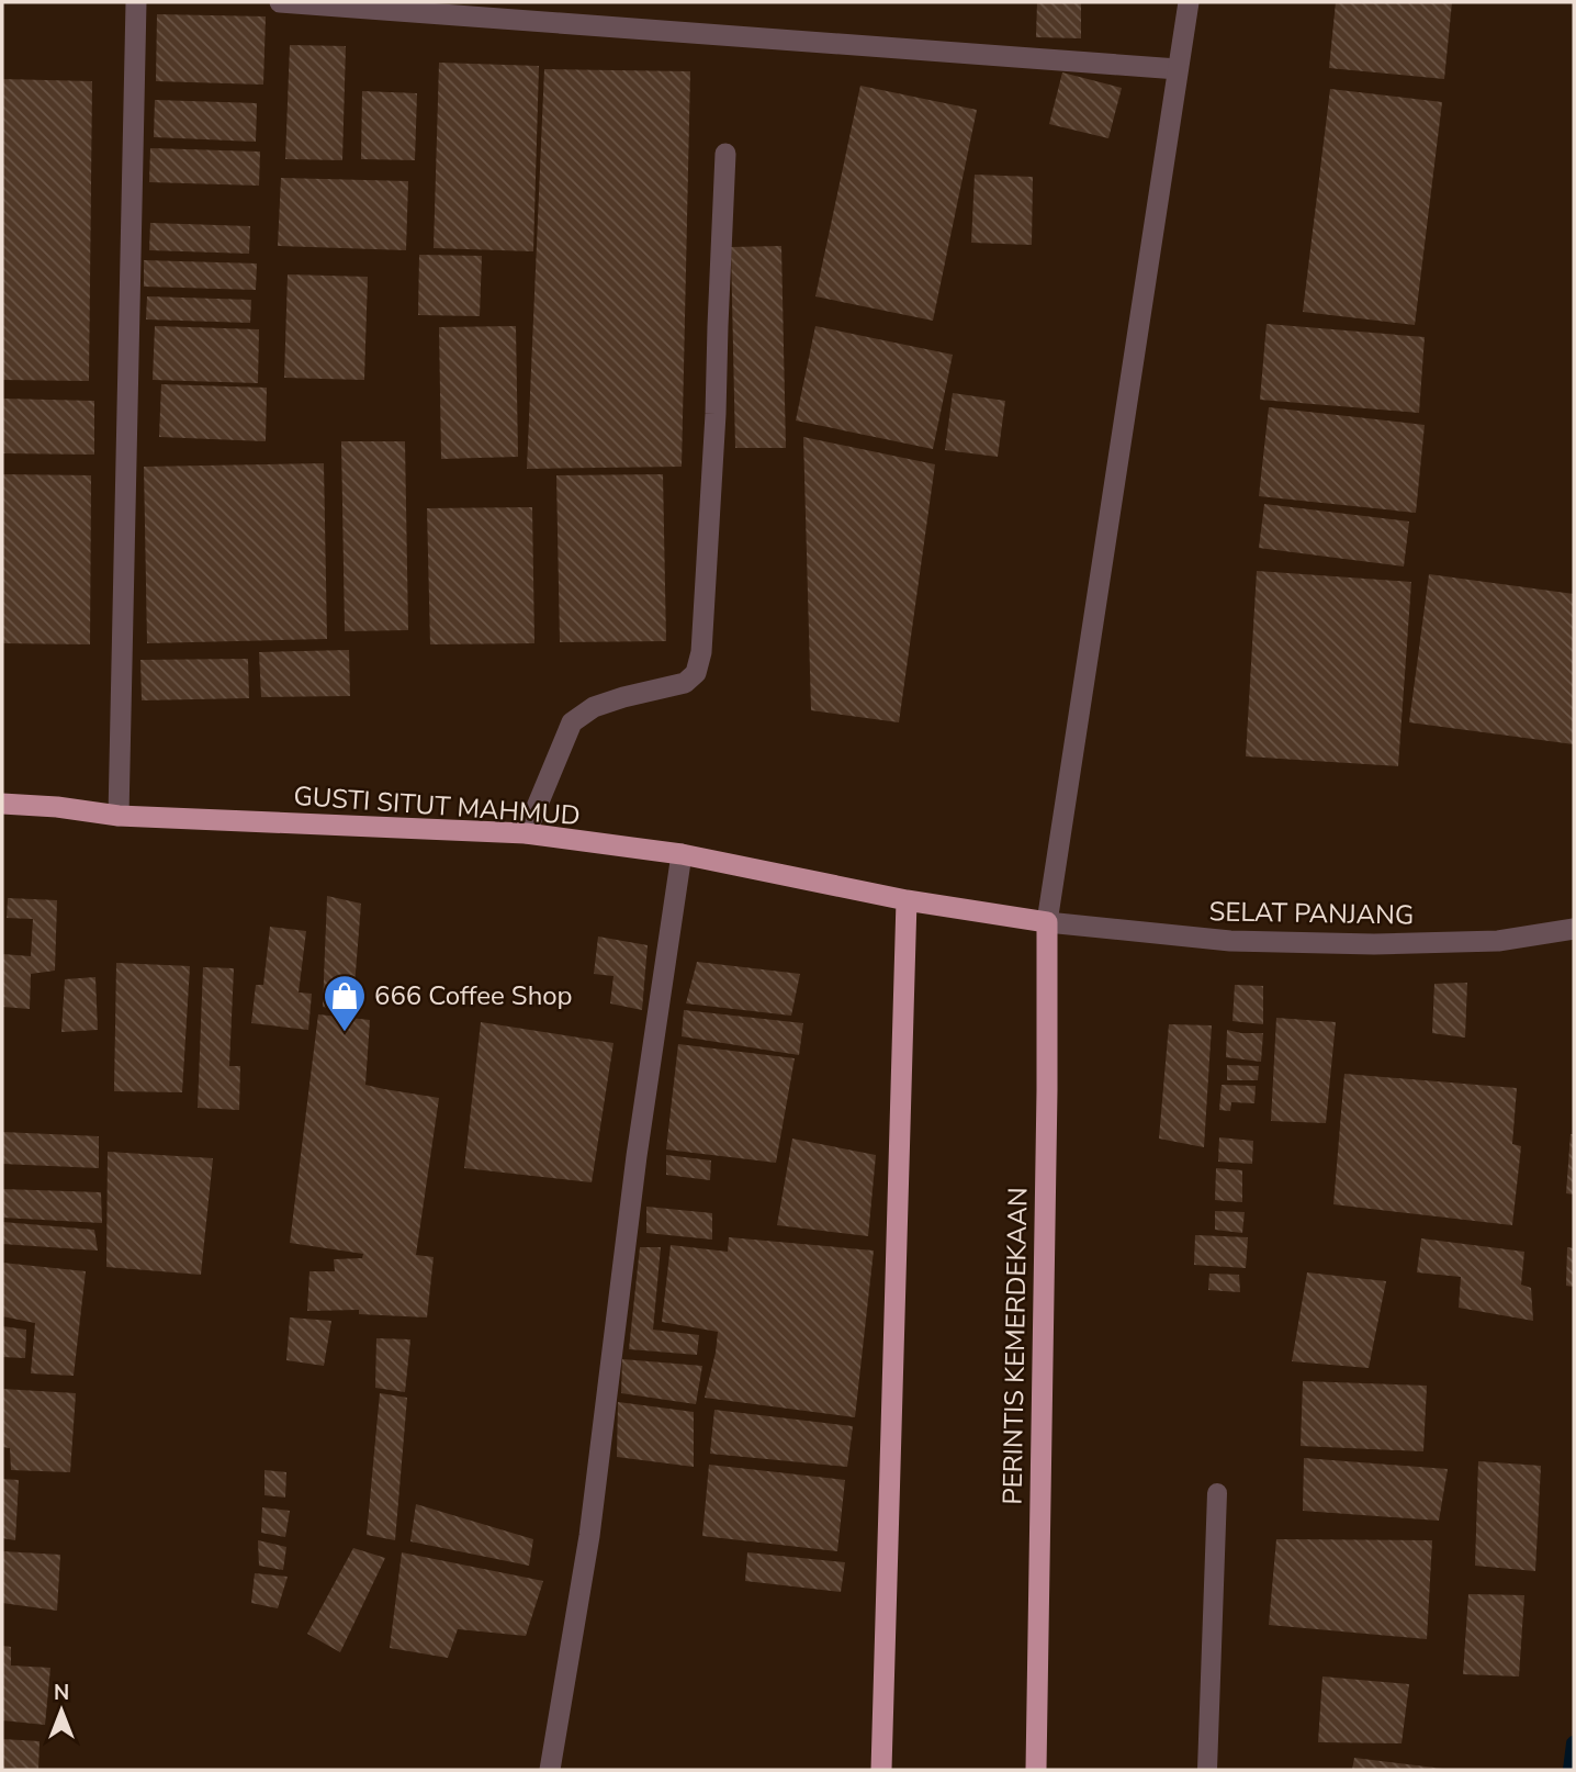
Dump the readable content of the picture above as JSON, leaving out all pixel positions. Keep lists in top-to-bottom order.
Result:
{
  "streets": {
    "highway": ["GUSTI SITUT MAHMUD", "PERINTIS KEMERDEKAAN"],
    "street": ["SELAT PANJANG"]
  },
  "crossings": [
    ["GUSTI SITUT MAHMUD", "SELAT PANJANG"],
    ["GUSTI SITUT MAHMUD", "PERINTIS KEMERDEKAAN"],
    ["SELAT PANJANG", "PERINTIS KEMERDEKAAN"]
  ],
  "places": {
    "shop": ["666 Coffee Shop"]
  },
  "north": "top"
}
